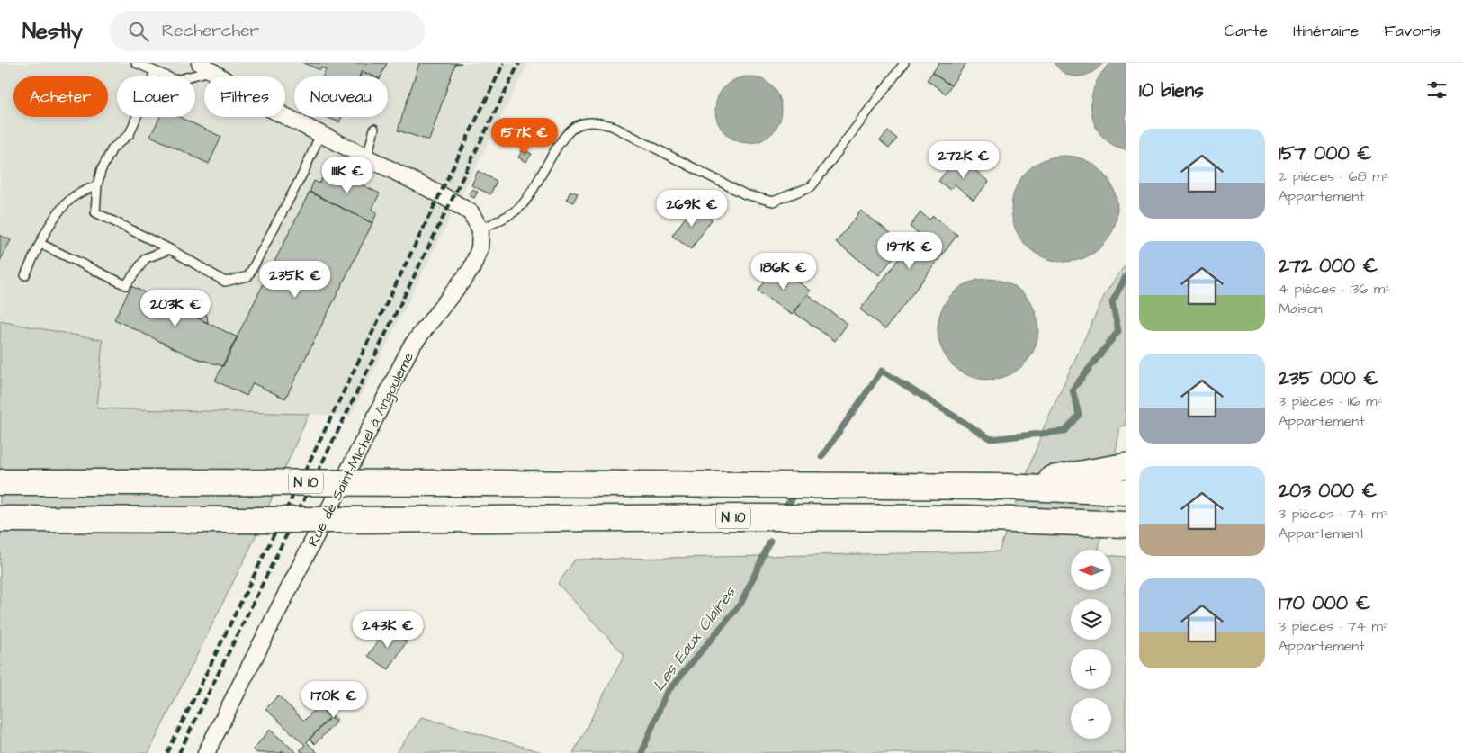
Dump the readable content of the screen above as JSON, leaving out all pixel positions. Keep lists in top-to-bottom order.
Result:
{
  "streets": {
    "highway": ["N 10"],
    "street": ["Rue de Saint-Michel à Angouleme"]
  },
  "water": ["Les Eaux Claires"],
  "north": "left",
  "page": {
    "header": "Nestly",
    "search": "Rechercher",
    "nav": ["Carte", "Itinéraire", "Favoris"],
    "heading": "10 biens",
    "chip": [
      "Acheter",
      "Louer",
      "Filtres",
      "Nouveau"
    ],
    "list": [
      {
        "name": "157 000 €",
        "note": "2 pièces · 68 m² · Appartement"
      },
      {
        "name": "272 000 €",
        "note": "4 pièces · 136 m² · Maison"
      },
      {
        "name": "235 000 €",
        "note": "3 pièces · 116 m² · Appartement"
      },
      {
        "name": "203 000 €",
        "note": "3 pièces · 74 m² · Appartement"
      },
      {
        "name": "170 000 €",
        "note": "3 pièces · 74 m² · Appartement"
      }
    ],
    "price": [
      "157K €",
      "272K €",
      "111K €",
      "269K €",
      "197K €",
      "186K €",
      "235K €",
      "203K €",
      "243K €",
      "170K €"
    ],
    "map_buttons": ["+", "−"]
  }
}
